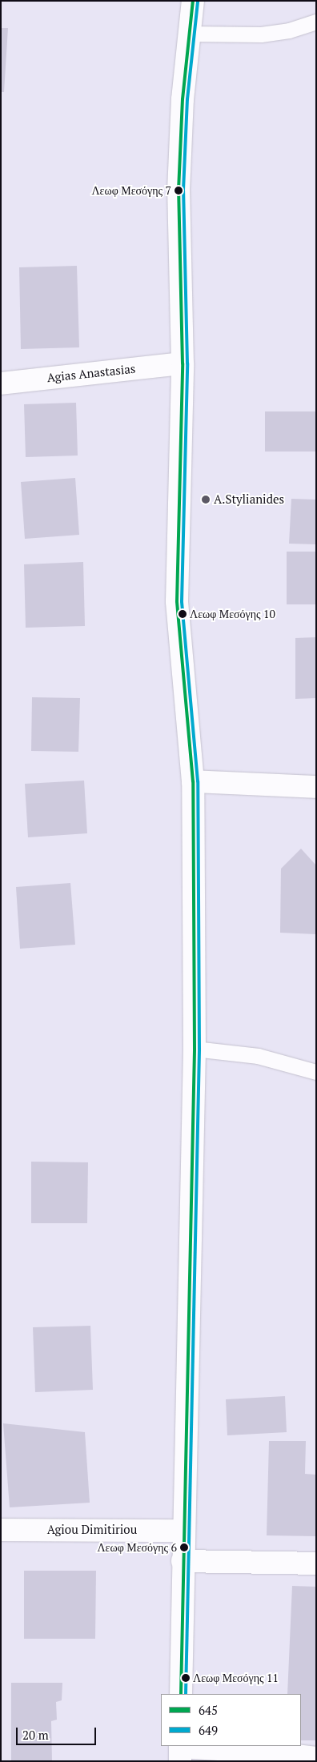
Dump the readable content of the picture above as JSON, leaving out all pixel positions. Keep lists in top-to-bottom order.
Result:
{
  "streets": {
    "main road": ["Agias Anastasias", "Agiou Dimitiriou"]
  },
  "places": [
    "Λεωφ Μεσόγης 7",
    "A.Stylianides",
    "Λεωφ Μεσόγης 10",
    "Λεωφ Μεσόγης 6",
    "Λεωφ Μεσόγης 11"
  ],
  "lines": ["transit line 645", "transit line 649"],
  "legend": ["645", "649"],
  "scale_bar": "20 m"
}
